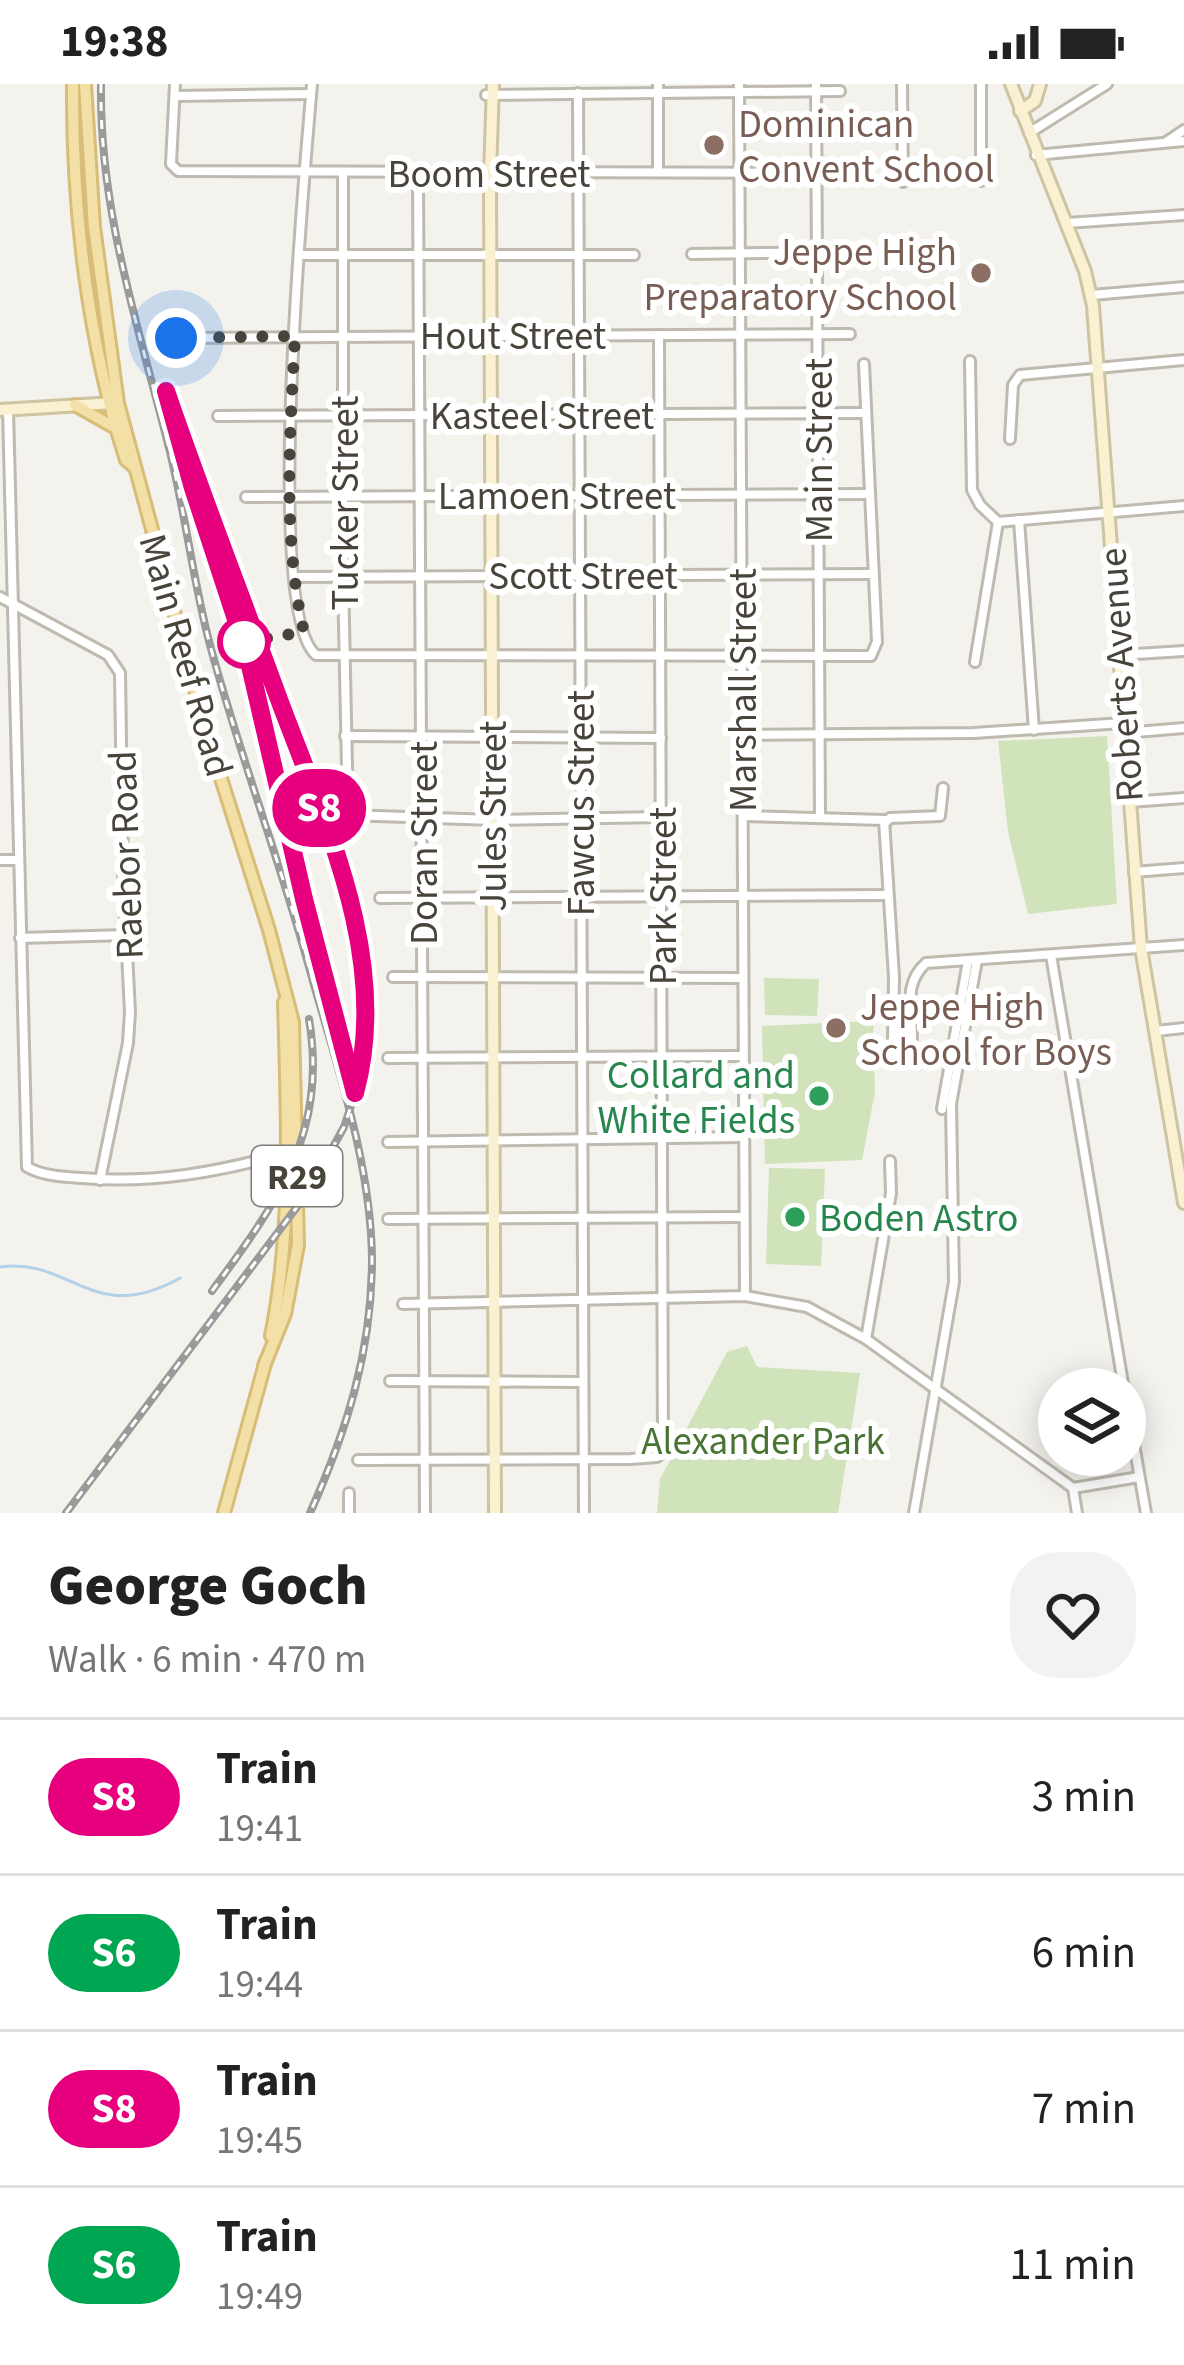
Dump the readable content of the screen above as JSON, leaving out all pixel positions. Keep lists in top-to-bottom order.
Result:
{
  "streets": {
    "main road": [
      "Main Reef Road",
      "Roberts Avenue",
      "Jules Street",
      "R29"
    ],
    "street": [
      "Boom Street",
      "Hout Street",
      "Kasteel Street",
      "Main Street",
      "Lamoen Street",
      "Tucker Street",
      "Scott Street",
      "Marshall Street",
      "Fawcus Street",
      "Doran Street",
      "Raebor Road",
      "Park Street"
    ]
  },
  "crossings": [
    ["Boom Street", "Main Street"],
    ["Boom Street", "Tucker Street"],
    ["Boom Street", "Marshall Street"],
    ["Boom Street", "Fawcus Street"],
    ["Boom Street", "Jules Street"],
    ["Boom Street", "Doran Street"],
    ["Hout Street", "Main Street"],
    ["Hout Street", "Tucker Street"],
    ["Hout Street", "Marshall Street"],
    ["Hout Street", "Fawcus Street"],
    ["Hout Street", "Jules Street"],
    ["Hout Street", "Doran Street"],
    ["Hout Street", "Park Street"],
    ["Kasteel Street", "Main Street"],
    ["Kasteel Street", "Tucker Street"],
    ["Kasteel Street", "Marshall Street"],
    ["Kasteel Street", "Fawcus Street"],
    ["Kasteel Street", "Jules Street"],
    ["Kasteel Street", "Doran Street"],
    ["Kasteel Street", "Park Street"],
    ["Main Street", "Lamoen Street"],
    ["Main Street", "Scott Street"],
    ["Lamoen Street", "Tucker Street"],
    ["Lamoen Street", "Marshall Street"],
    ["Lamoen Street", "Fawcus Street"],
    ["Lamoen Street", "Jules Street"],
    ["Lamoen Street", "Doran Street"],
    ["Lamoen Street", "Park Street"],
    ["Tucker Street", "Scott Street"],
    ["Tucker Street", "Doran Street"],
    ["Scott Street", "Marshall Street"],
    ["Scott Street", "Fawcus Street"],
    ["Scott Street", "Jules Street"],
    ["Scott Street", "Doran Street"],
    ["Scott Street", "Park Street"],
    ["Fawcus Street", "Park Street"]
  ],
  "parks": ["Alexander Park"],
  "places": [
    "Dominican Convent School",
    "Jeppe High Preparatory School",
    "Jeppe High School for Boys",
    "Collard and White Fields",
    "Boden Astro"
  ],
  "page": {
    "status": "19:38",
    "on_map": "S8",
    "heading": ["George Goch", "Walk · 6 min · 470 m"],
    "list": [
      {
        "mark": "S8",
        "name": "Train",
        "note": "19:41",
        "value": "3 min"
      },
      {
        "mark": "S6",
        "name": "Train",
        "note": "19:44",
        "value": "6 min"
      },
      {
        "mark": "S8",
        "name": "Train",
        "note": "19:45",
        "value": "7 min"
      },
      {
        "mark": "S6",
        "name": "Train",
        "note": "19:49",
        "value": "11 min"
      }
    ]
  }
}
